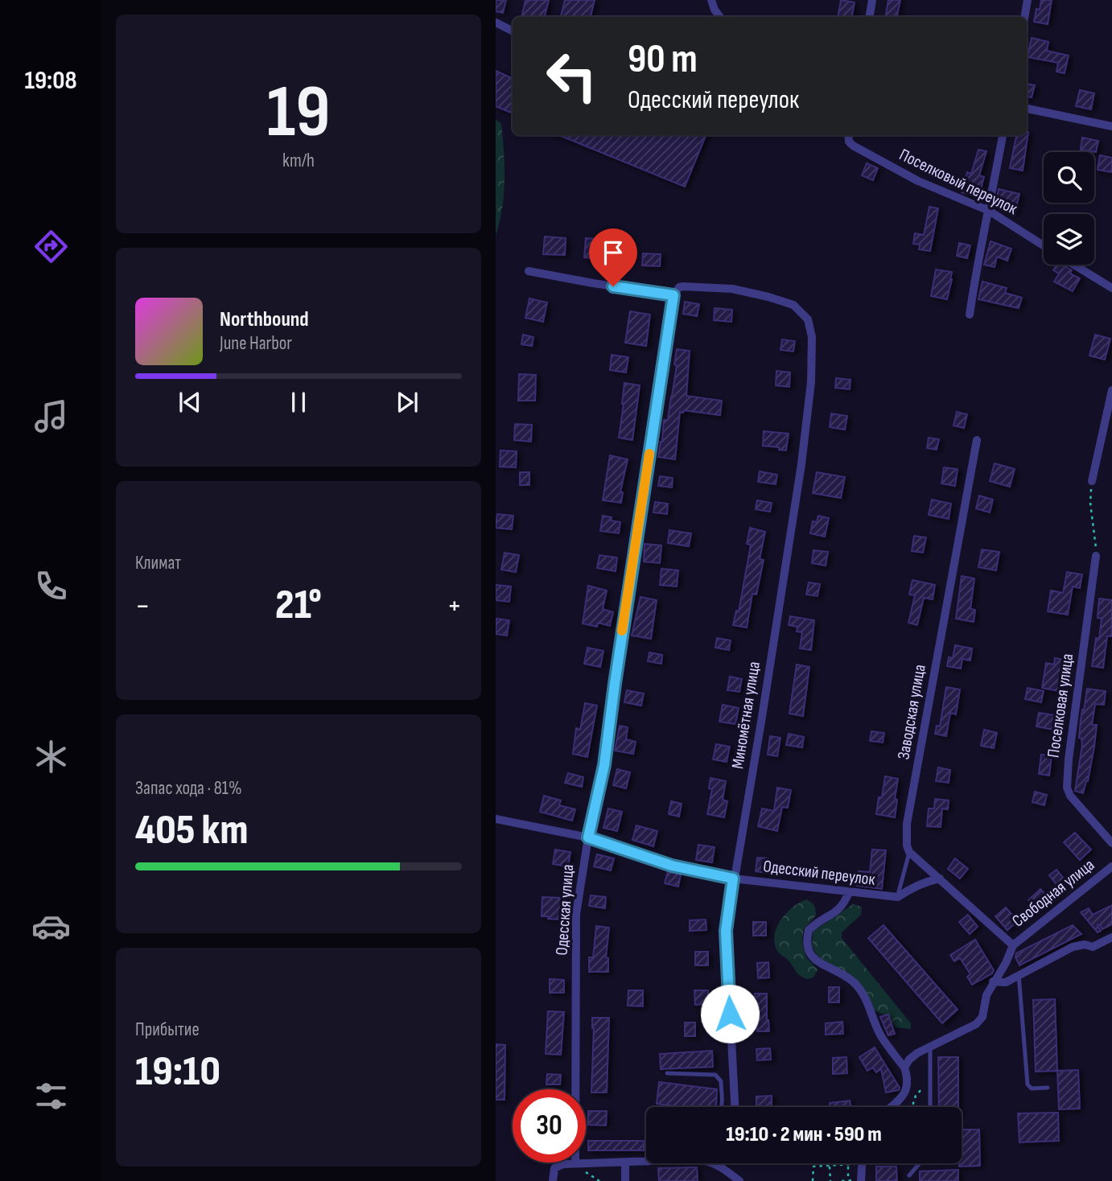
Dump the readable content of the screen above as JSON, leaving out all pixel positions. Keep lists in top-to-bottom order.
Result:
{
  "streets": {
    "street": [
      "Поселковый переулок",
      "Поселковая улица",
      "Заводская улица",
      "Миномётная улица",
      "Одесский переулок",
      "Свободная улица",
      "Одесская улица"
    ]
  },
  "crossings": [
    ["Миномётная улица", "Одесский переулок"],
    ["Миномётная улица", "Одесская улица"],
    ["Одесский переулок", "Одесская улица"]
  ],
  "page": {
    "tabs": "19:08",
    "tile": [
      ["19", "km/h"],
      "Климат",
      ["Запас хода · 81%", "405 km"],
      ["Прибытие", "19:10"]
    ],
    "turn": ["90 m", "Одесский переулок"],
    "song": ["Northbound", "June Harbor"],
    "heat": ["−", "21°", "+"],
    "limit": "30",
    "trip": "19:10 · 2 мин · 590 m"
  }
}
